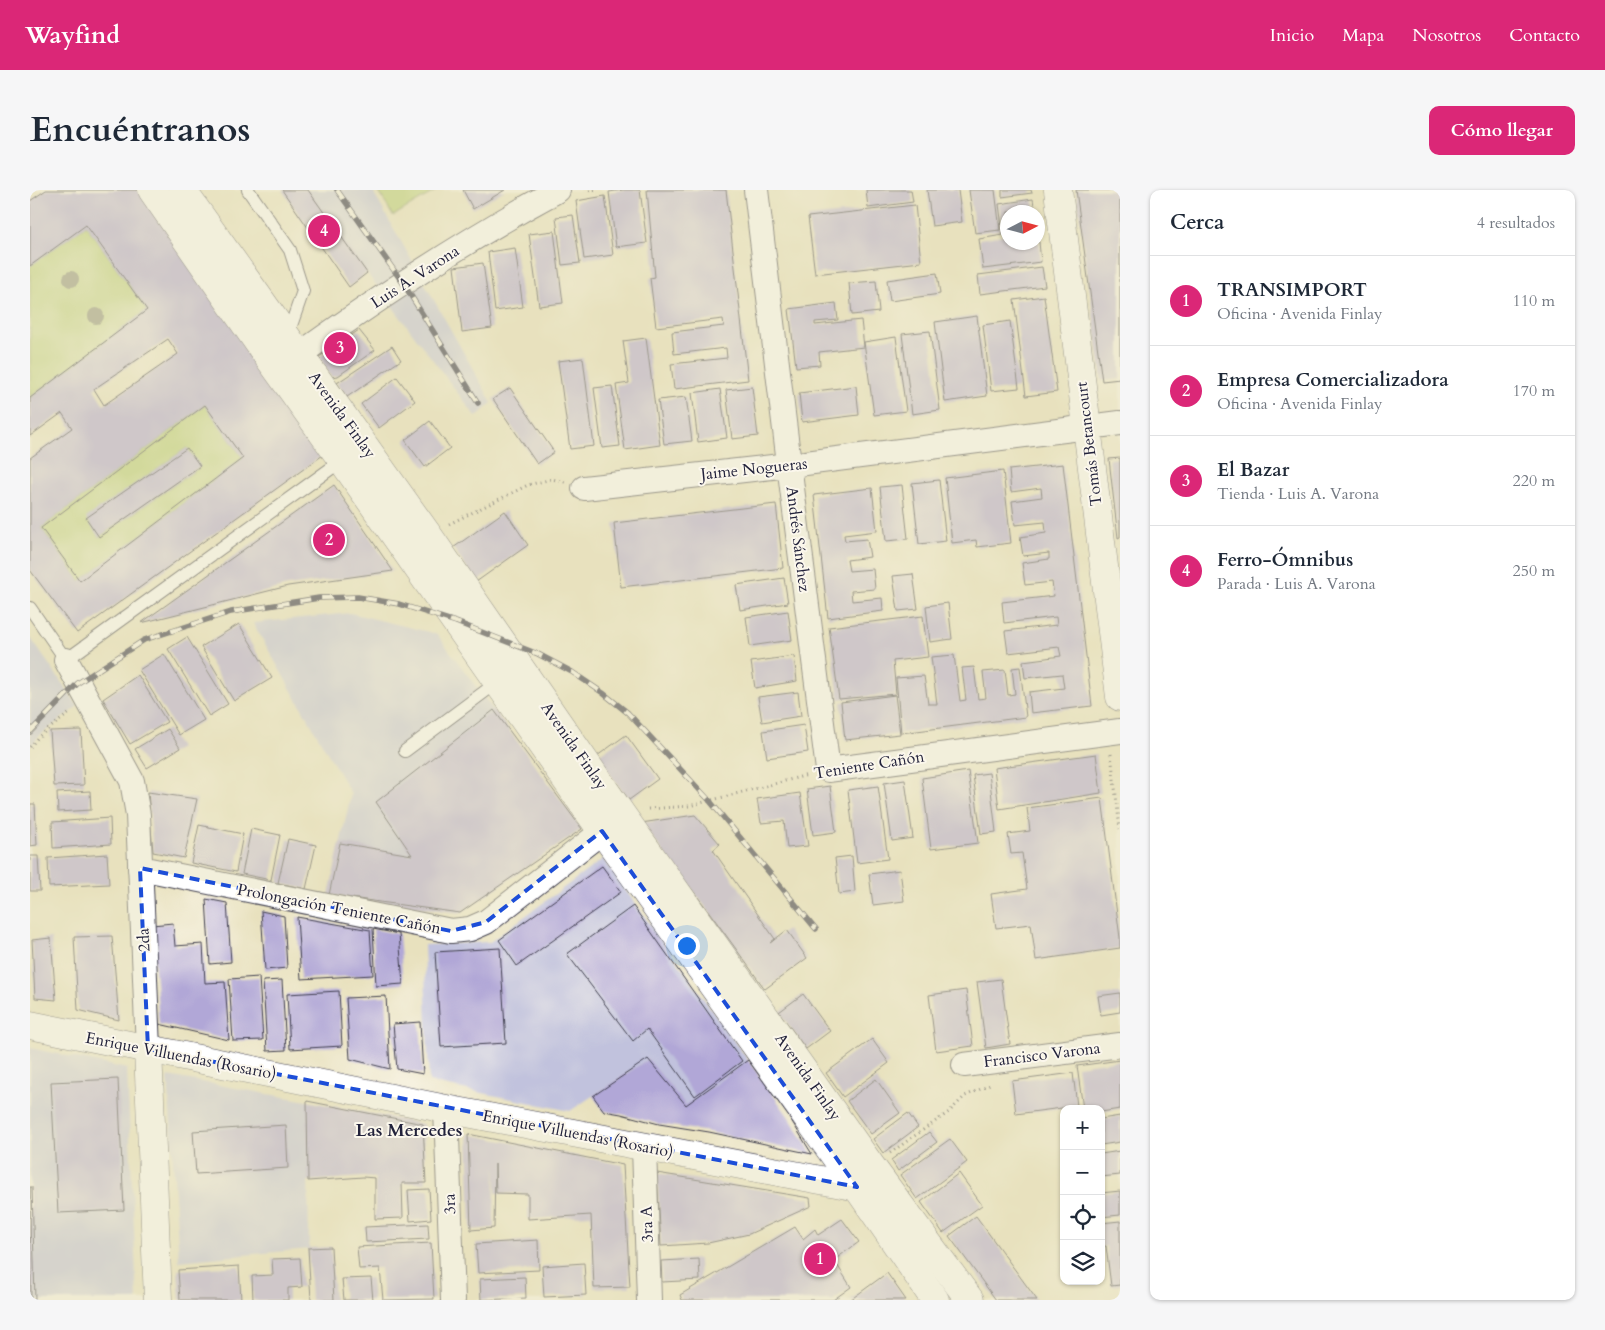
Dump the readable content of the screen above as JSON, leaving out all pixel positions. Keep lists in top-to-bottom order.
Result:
{
  "streets": {
    "main road": [
      "Avenida Finlay",
      "Tomás Betancourt",
      "2da",
      "Enrique Villuendas (Rosario)"
    ],
    "street": [
      "Luis A. Varona",
      "Jaime Nogueras",
      "Andrés Sánchez",
      "Teniente Cañón",
      "Prolongación Teniente Cañón",
      "Francisco Varona",
      "3ra",
      "3ra A"
    ]
  },
  "crossings": [
    ["Luis A. Varona", "Avenida Finlay"],
    ["Avenida Finlay", "Teniente Cañón"],
    ["Avenida Finlay", "Prolongación Teniente Cañón"],
    ["Avenida Finlay", "Enrique Villuendas (Rosario)"],
    ["Tomás Betancourt", "Jaime Nogueras"],
    ["Jaime Nogueras", "Andrés Sánchez"],
    ["Andrés Sánchez", "Teniente Cañón"],
    ["Teniente Cañón", "Prolongación Teniente Cañón"],
    ["Prolongación Teniente Cañón", "2da"],
    ["2da", "Enrique Villuendas (Rosario)"],
    ["Enrique Villuendas (Rosario)", "3ra"],
    ["Enrique Villuendas (Rosario)", "3ra A"]
  ],
  "districts": ["Las Mercedes"],
  "north": "right",
  "page": {
    "header": "Wayfind",
    "nav": [
      "Inicio",
      "Mapa",
      "Nosotros",
      "Contacto"
    ],
    "title": "Encuéntranos",
    "buttons": "Cómo llegar",
    "heading": ["Cerca", "4 resultados"],
    "pins": [
      "4",
      "3",
      "2",
      "1"
    ],
    "list": [
      {
        "mark": "1",
        "name": "TRANSIMPORT",
        "note": "Oficina · Avenida Finlay",
        "value": "110 m"
      },
      {
        "mark": "2",
        "name": "Empresa Comercializadora",
        "note": "Oficina · Avenida Finlay",
        "value": "170 m"
      },
      {
        "mark": "3",
        "name": "El Bazar",
        "note": "Tienda · Luis A. Varona",
        "value": "220 m"
      },
      {
        "mark": "4",
        "name": "Ferro-Ómnibus",
        "note": "Parada · Luis A. Varona",
        "value": "250 m"
      }
    ],
    "map_buttons": ["+", "−"]
  }
}
